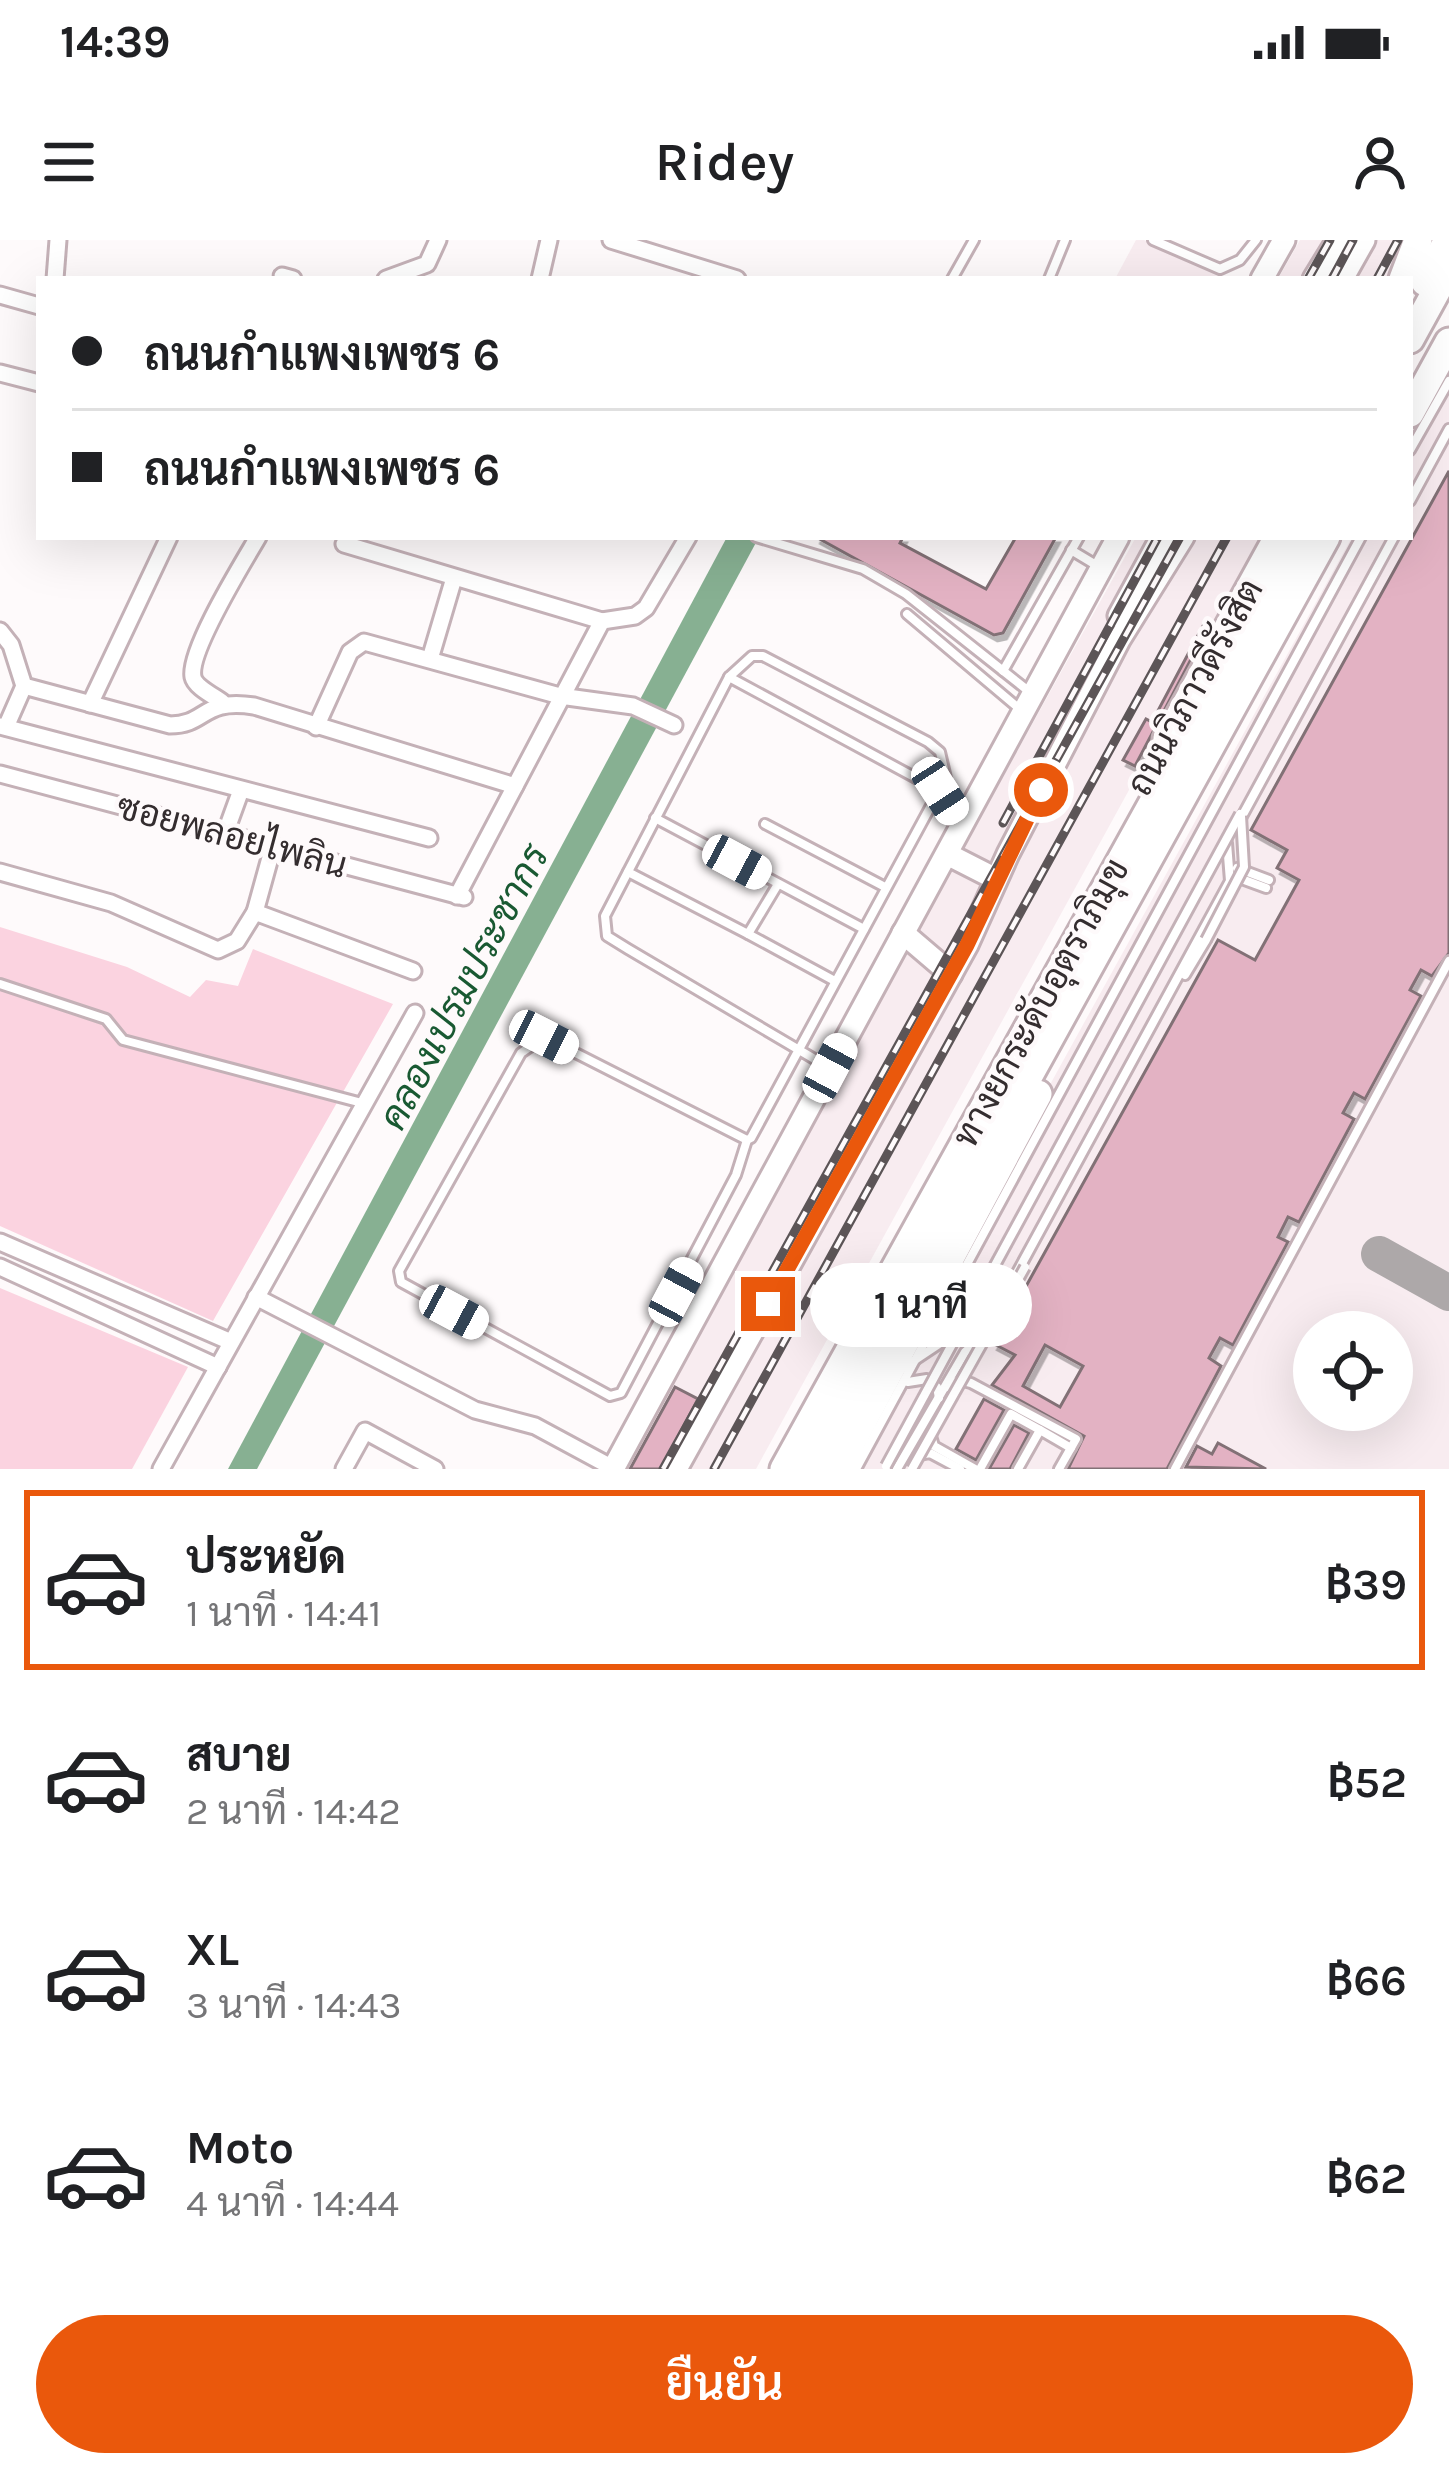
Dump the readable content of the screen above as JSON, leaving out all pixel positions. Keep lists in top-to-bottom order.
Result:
{
  "streets": {
    "highway": ["ถนนวิภาวดีรังสิต", "ทางยกระดับอุตราภิมุข"],
    "street": ["ซอยพลอยไพลิน"]
  },
  "water": ["คลองเปรมประชากร"],
  "page": {
    "status": "14:39",
    "header": "Ridey",
    "banner": ["ถนนกำแพงเพชร 6", "ถนนกำแพงเพชร 6"],
    "bubble": "1 นาที",
    "list": [
      {
        "name": "ประหยัด",
        "note": "1 นาที · 14:41",
        "value": "฿39"
      },
      {
        "name": "สบาย",
        "note": "2 นาที · 14:42",
        "value": "฿52"
      },
      {
        "name": "XL",
        "note": "3 นาที · 14:43",
        "value": "฿66"
      },
      {
        "name": "Moto",
        "note": "4 นาที · 14:44",
        "value": "฿62"
      }
    ],
    "buttons": "ยืนยัน"
  }
}
